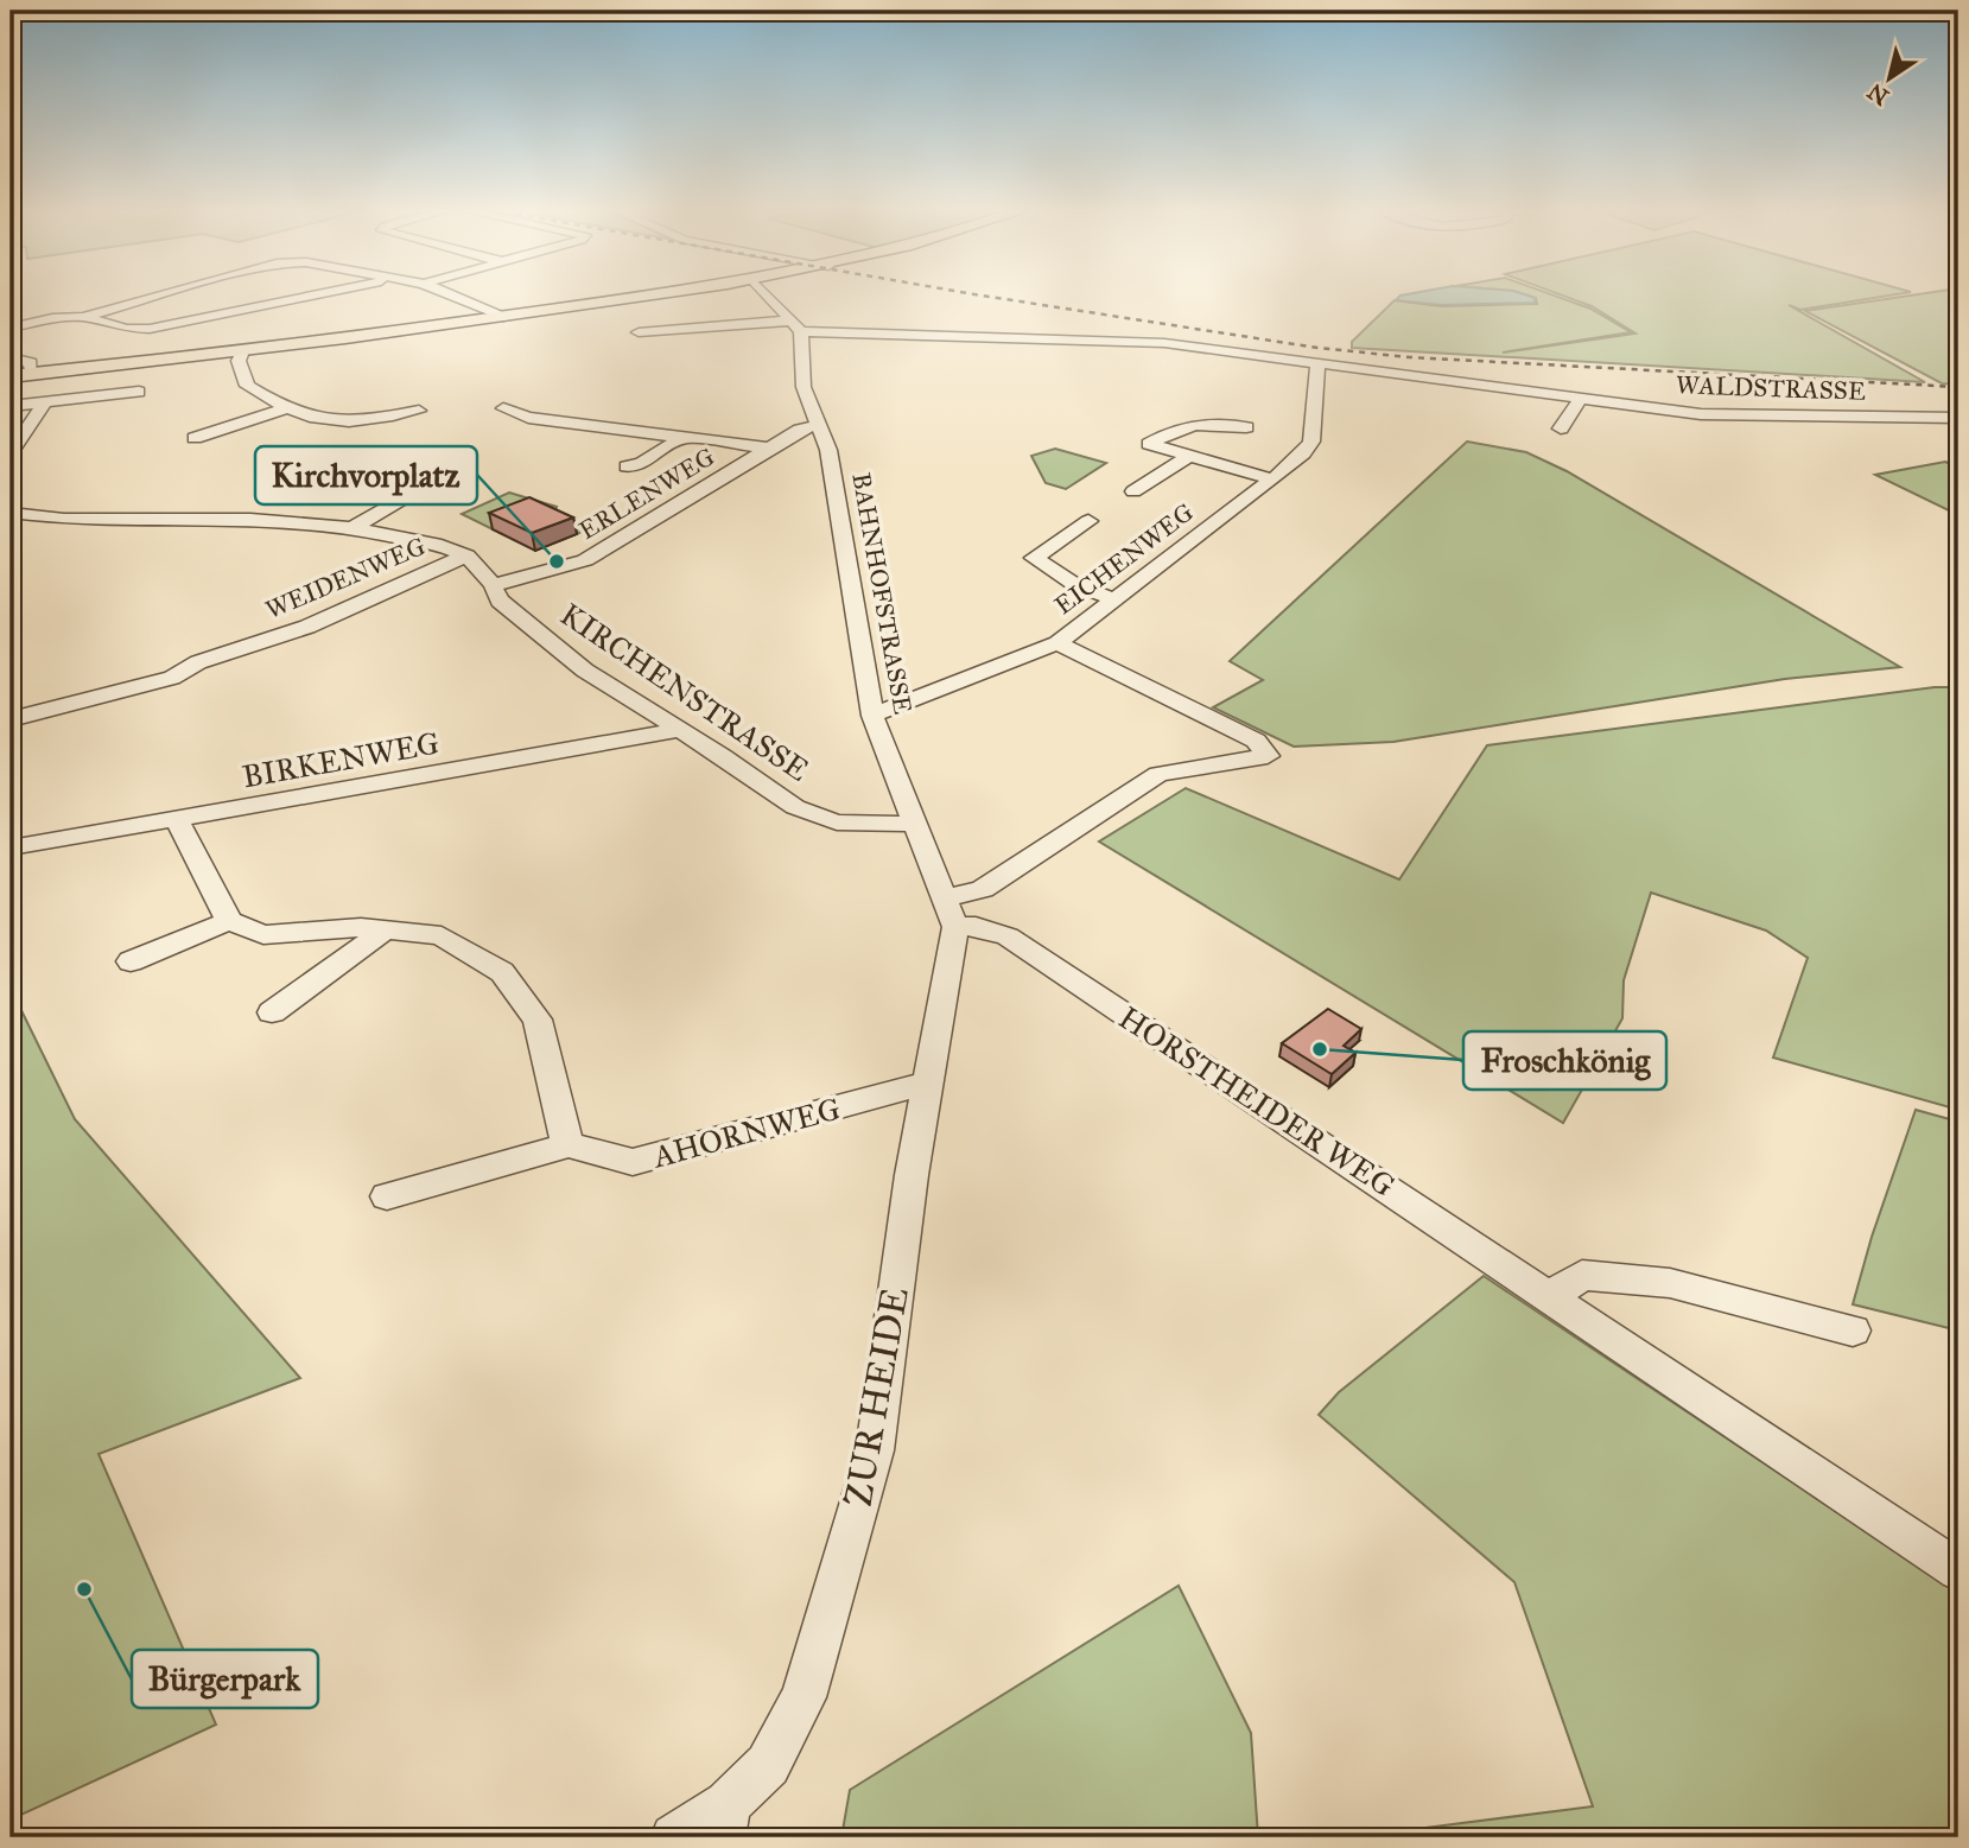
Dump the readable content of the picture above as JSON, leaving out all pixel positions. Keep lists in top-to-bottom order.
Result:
{
  "streets": {
    "street": [
      "WALDSTRASSE",
      "ERLENWEG",
      "EICHENWEG",
      "WEIDENWEG",
      "BAHNHOFSTRASSE",
      "KIRCHENSTRASSE",
      "BIRKENWEG",
      "HORSTHEIDER WEG",
      "AHORNWEG",
      "ZUR HEIDE"
    ]
  },
  "crossings": [
    ["WALDSTRASSE", "EICHENWEG"],
    ["WALDSTRASSE", "BAHNHOFSTRASSE"],
    ["ERLENWEG", "BAHNHOFSTRASSE"],
    ["ERLENWEG", "KIRCHENSTRASSE"],
    ["EICHENWEG", "BAHNHOFSTRASSE"],
    ["WEIDENWEG", "KIRCHENSTRASSE"],
    ["BAHNHOFSTRASSE", "KIRCHENSTRASSE"],
    ["BAHNHOFSTRASSE", "HORSTHEIDER WEG"],
    ["BAHNHOFSTRASSE", "ZUR HEIDE"],
    ["KIRCHENSTRASSE", "BIRKENWEG"],
    ["HORSTHEIDER WEG", "ZUR HEIDE"],
    ["AHORNWEG", "ZUR HEIDE"]
  ],
  "places": ["Kirchvorplatz", "Froschkönig", "Bürgerpark"],
  "north": "bottom left"
}
